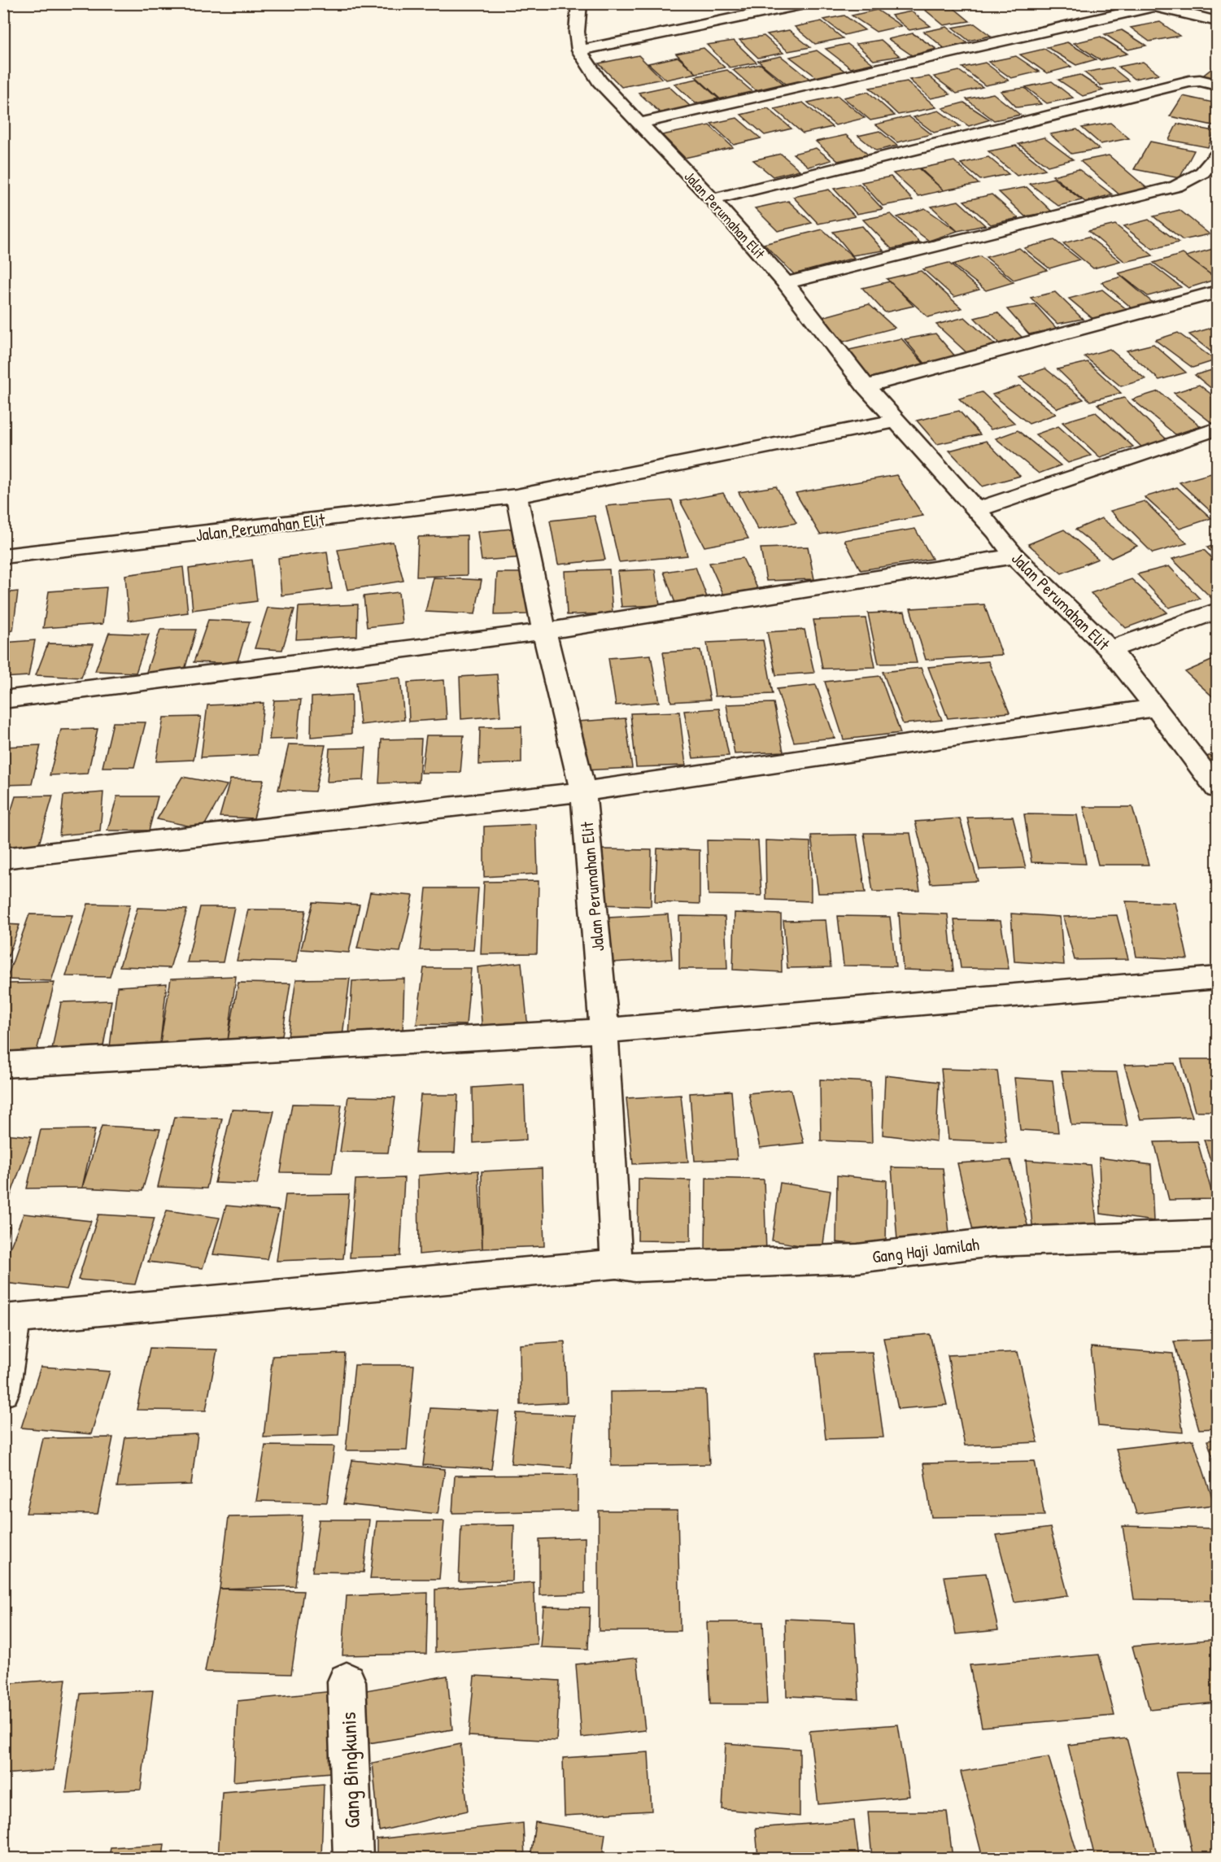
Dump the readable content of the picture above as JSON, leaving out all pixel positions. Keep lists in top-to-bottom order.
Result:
{
  "streets": {
    "street": ["Jalan Perumahan Elit", "Gang Haji Jamilah", "Gang Bingkunis"]
  },
  "crossings": [
    ["Jalan Perumahan Elit", "Gang Haji Jamilah"]
  ]
}
